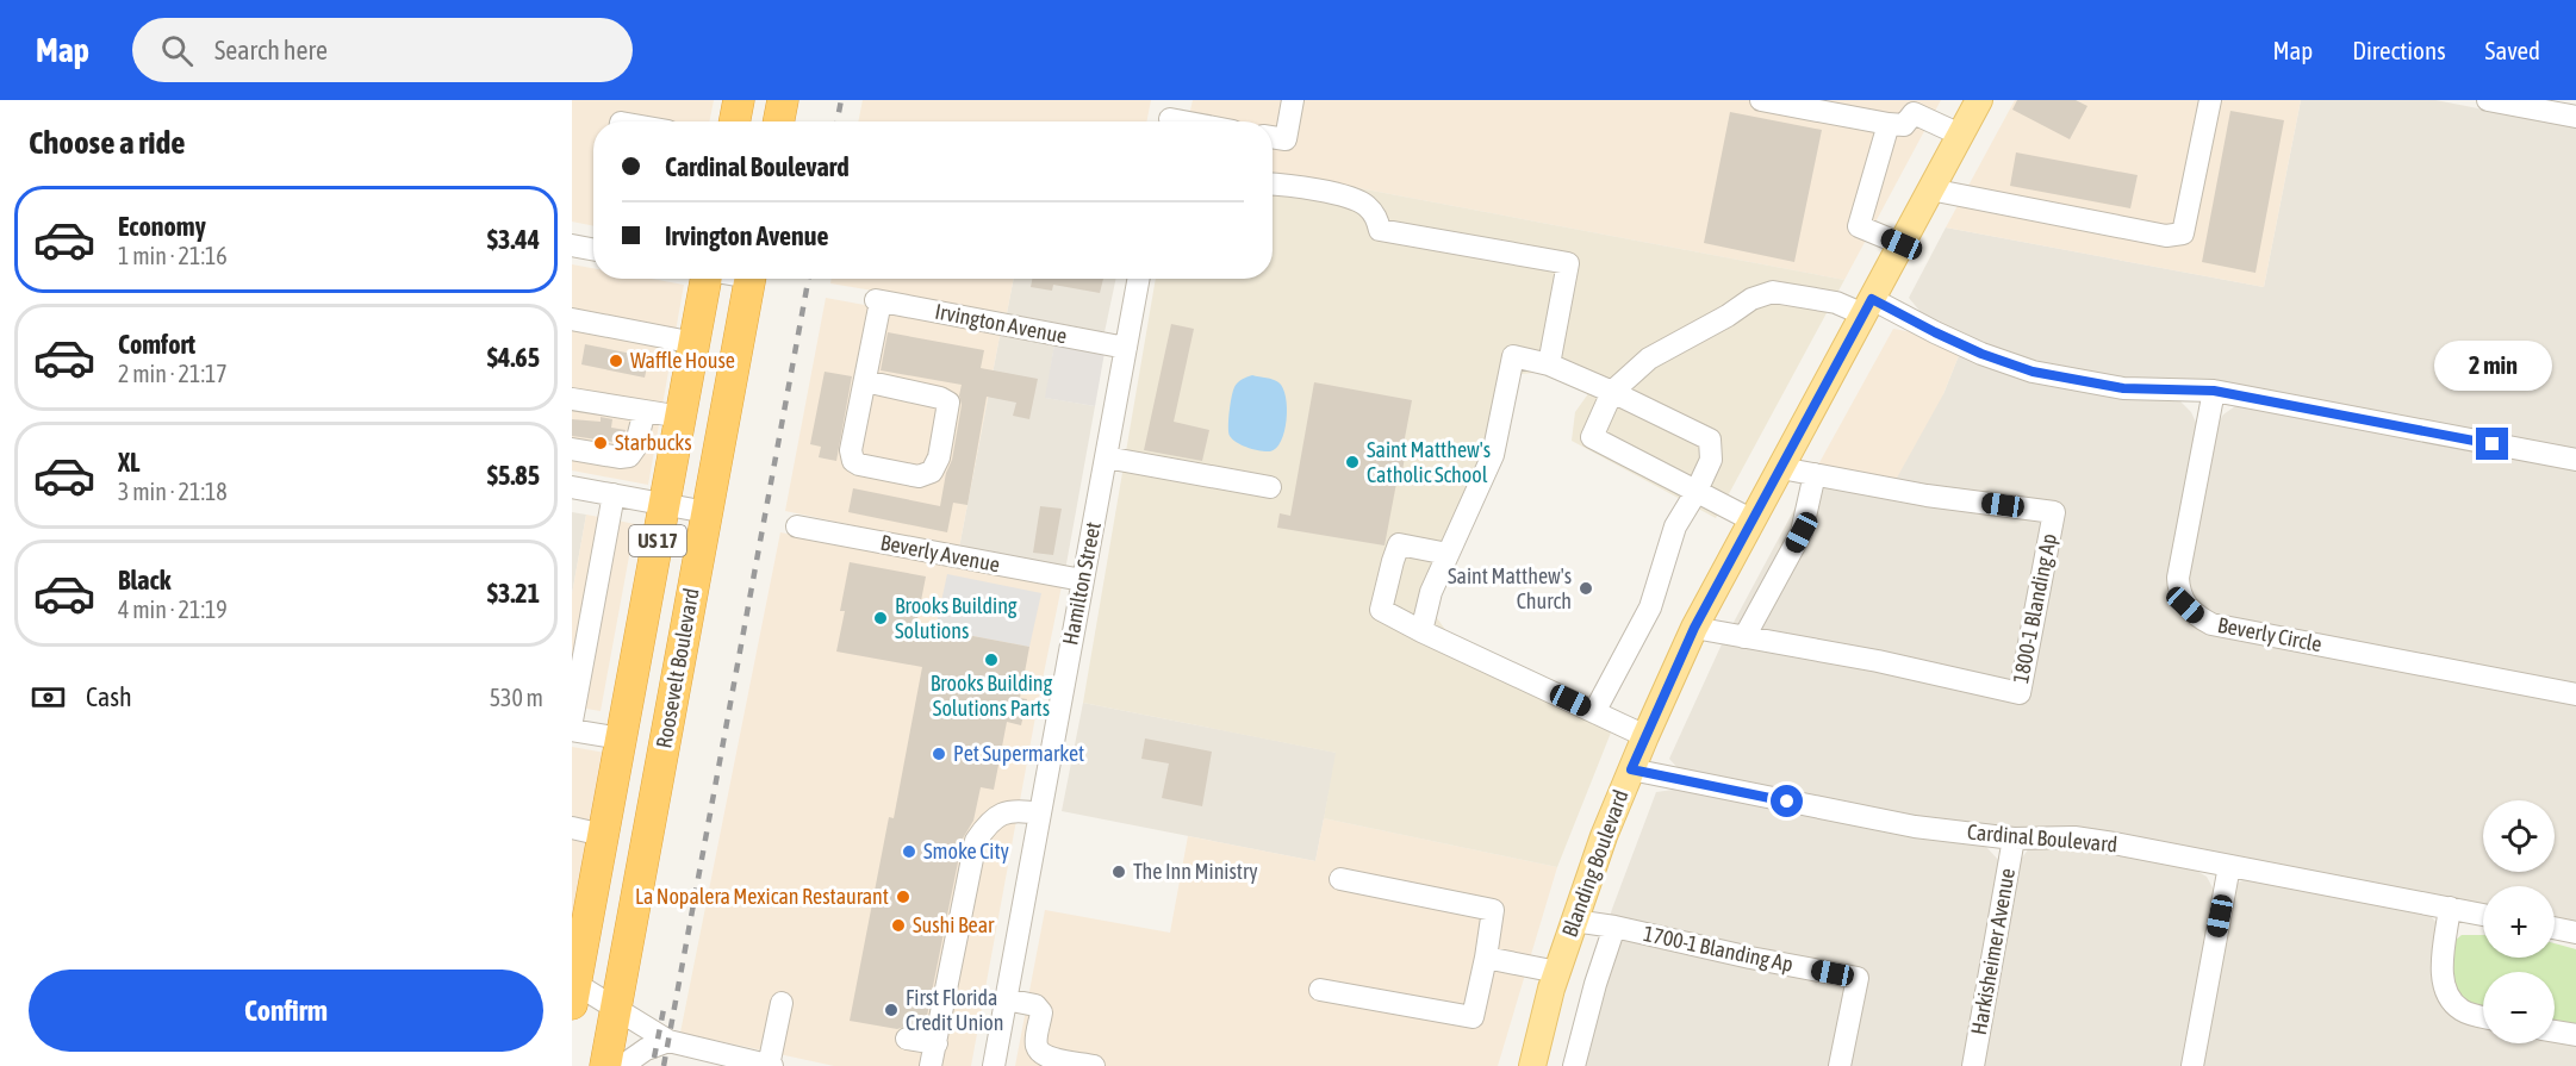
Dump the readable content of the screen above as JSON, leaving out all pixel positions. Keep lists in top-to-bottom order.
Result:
{
  "streets": {
    "highway": ["US 17", "Roosevelt Boulevard"],
    "main road": ["Blanding Boulevard"],
    "street": [
      "Irvington Avenue",
      "Beverly Avenue",
      "Hamilton Street",
      "1800-1 Blanding Ap",
      "Beverly Circle",
      "Cardinal Boulevard",
      "1700-1 Blanding Ap",
      "Harkisheimer Avenue"
    ]
  },
  "crossings": [
    ["Irvington Avenue", "Hamilton Street"],
    ["Beverly Avenue", "Hamilton Street"],
    ["1800-1 Blanding Ap", "Blanding Boulevard"],
    ["Cardinal Boulevard", "Blanding Boulevard"],
    ["Cardinal Boulevard", "Harkisheimer Avenue"],
    ["Blanding Boulevard", "1700-1 Blanding Ap"]
  ],
  "places": [
    "Waffle House",
    "Starbucks",
    "Saint Matthew's Catholic School",
    "Saint Matthew's Church",
    "Brooks Building Solutions",
    "Brooks Building Solutions Parts",
    "Pet Supermarket",
    "Smoke City",
    "The Inn Ministry",
    "La Nopalera Mexican Restaurant",
    "Sushi Bear",
    "First Florida Credit Union"
  ],
  "page": {
    "header": "Map",
    "search": "Search here",
    "nav": ["Map", "Directions", "Saved"],
    "heading": "Choose a ride",
    "banner": ["Cardinal Boulevard", "Irvington Avenue"],
    "list": [
      {
        "name": "Economy",
        "note": "1 min · 21:16",
        "value": "$3.44"
      },
      {
        "name": "Comfort",
        "note": "2 min · 21:17",
        "value": "$4.65"
      },
      {
        "name": "XL",
        "note": "3 min · 21:18",
        "value": "$5.85"
      },
      {
        "name": "Black",
        "note": "4 min · 21:19",
        "value": "$3.21"
      }
    ],
    "bubble": "2 min",
    "pay": ["Cash", "530 m"],
    "map_buttons": ["+", "−"],
    "buttons": "Confirm"
  }
}
